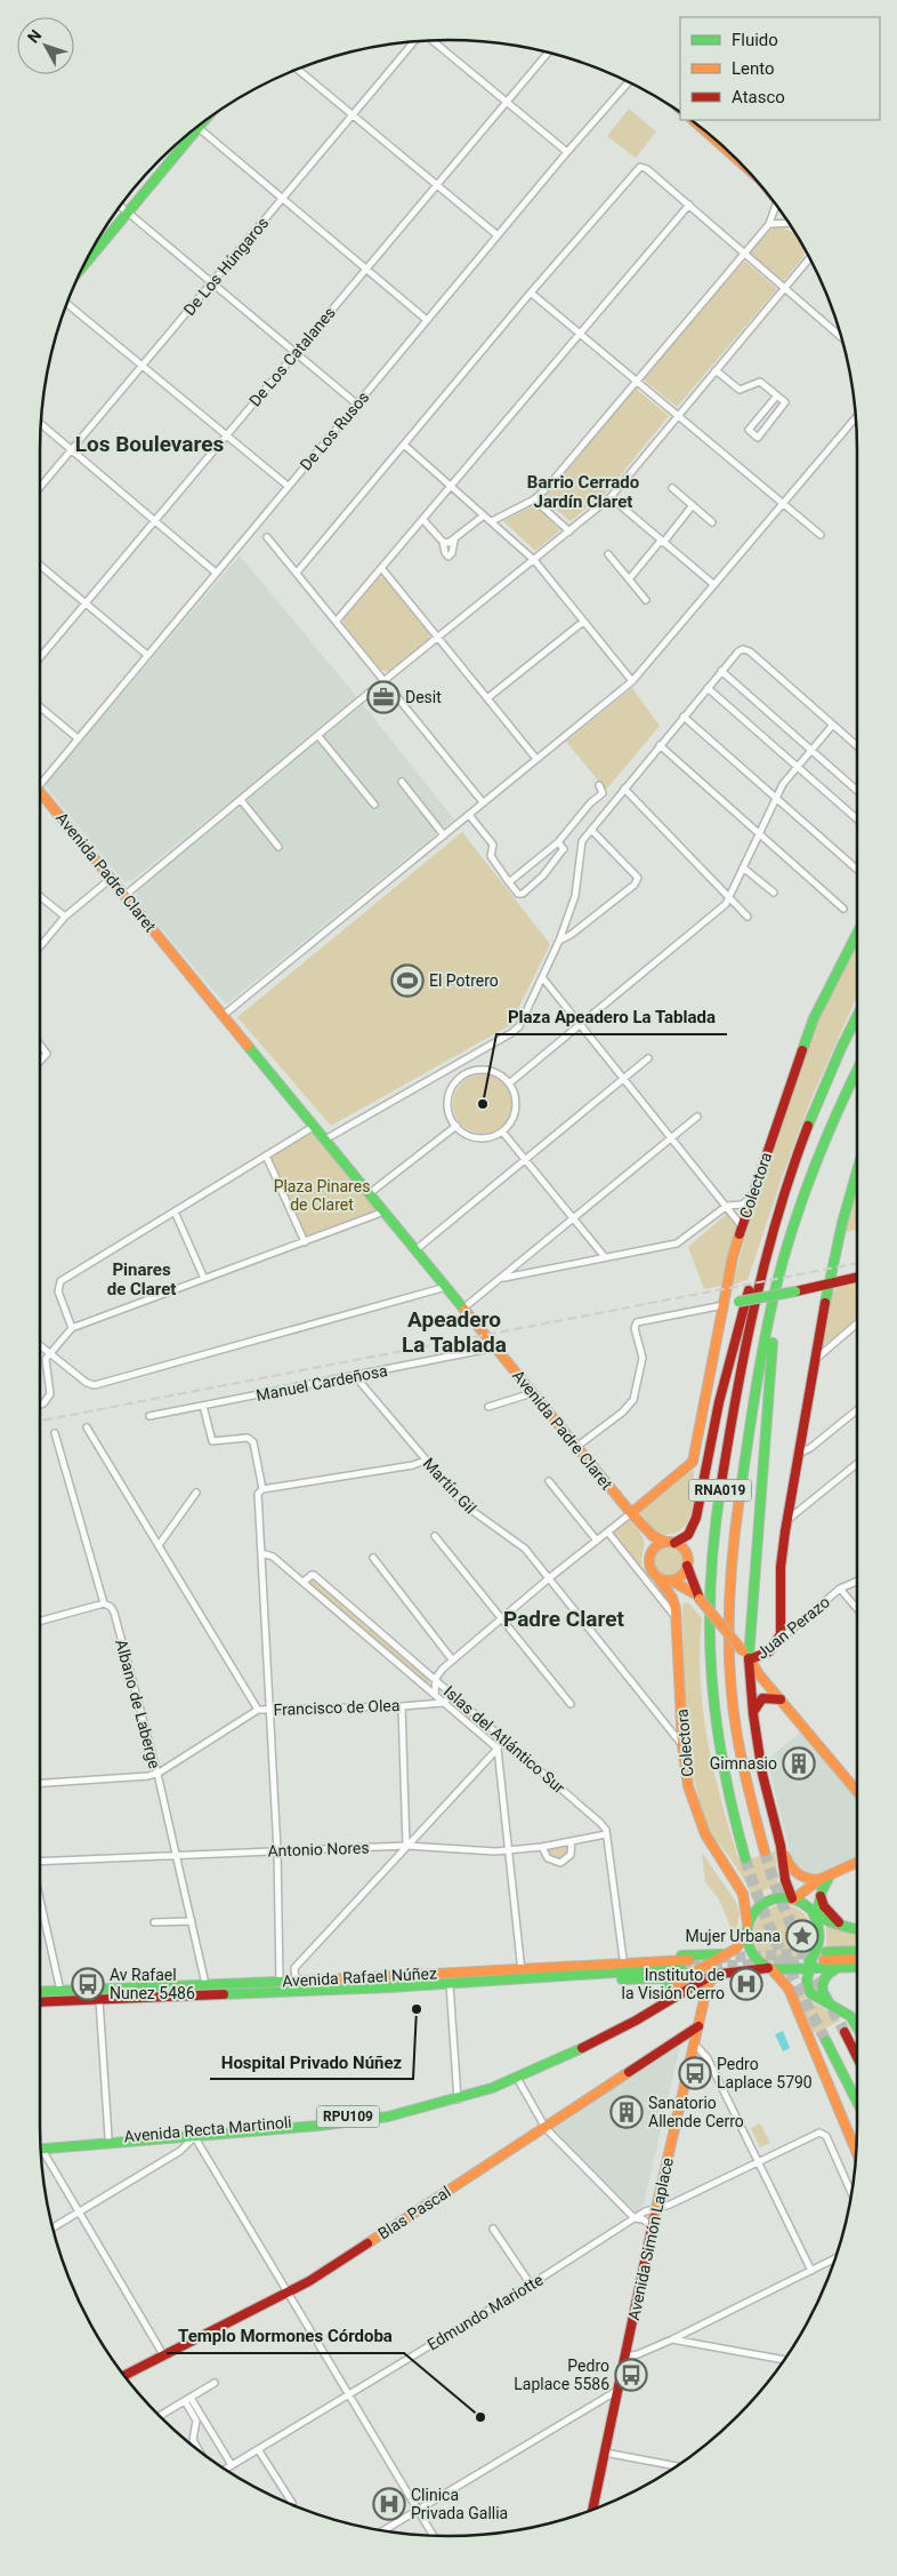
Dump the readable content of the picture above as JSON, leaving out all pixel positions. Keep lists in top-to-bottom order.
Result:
{
  "streets": {
    "main road": [
      "Avenida Padre Claret",
      "Colectora",
      "RNA019",
      "Juan Perazo",
      "Avenida Rafael Núñez",
      "RPU109",
      "Avenida Recta Martinoli",
      "Blas Pascal",
      "Avenida Simón Laplace"
    ],
    "street": [
      "De Los Húngaros",
      "De Los Catalanes",
      "De Los Rusos",
      "Manuel Cardeñosa",
      "Martín Gil",
      "Albano de Laberge",
      "Francisco de Olea",
      "Islas del Atlántico Sur",
      "Antonio Nores",
      "Edmundo Mariotte"
    ]
  },
  "crossings": [
    ["Avenida Padre Claret", "Colectora"],
    ["Avenida Padre Claret", "Manuel Cardeñosa"],
    ["Colectora", "Martín Gil"],
    ["Colectora", "RPU109"],
    ["Colectora", "Avenida Recta Martinoli"],
    ["Manuel Cardeñosa", "Martín Gil"],
    ["Albano de Laberge", "Francisco de Olea"],
    ["Albano de Laberge", "Antonio Nores"],
    ["Albano de Laberge", "Avenida Rafael Núñez"],
    ["Francisco de Olea", "Islas del Atlántico Sur"],
    ["Islas del Atlántico Sur", "Antonio Nores"],
    ["RPU109", "Avenida Recta Martinoli"],
    ["RPU109", "Avenida Simón Laplace"],
    ["Avenida Recta Martinoli", "Avenida Simón Laplace"],
    ["Blas Pascal", "Avenida Simón Laplace"],
    ["Avenida Simón Laplace", "Edmundo Mariotte"]
  ],
  "districts": [
    "Los Boulevares",
    "Barrio Cerrado Jardín Claret",
    "Pinares de Claret",
    "Apeadero La Tablada",
    "Padre Claret"
  ],
  "parks": ["Plaza Pinares de Claret"],
  "places": {
    "office": ["Desit"],
    "sports": ["El Potrero"],
    "other": ["Plaza Apeadero La Tablada", "Hospital Privado Núñez", "Templo Mormones Córdoba"],
    "building": ["Gimnasio", "Sanatorio Allende Cerro"],
    "place": ["Mujer Urbana"],
    "bus stop": ["Av Rafael Nunez 5486", "Pedro Laplace 5790", "Pedro Laplace 5586"],
    "hospital": ["Instituto de la Visión Cerro", "Clinica Privada Gallia"]
  },
  "legend": ["Fluido", "Lento", "Atasco"],
  "north": "top left"
}
